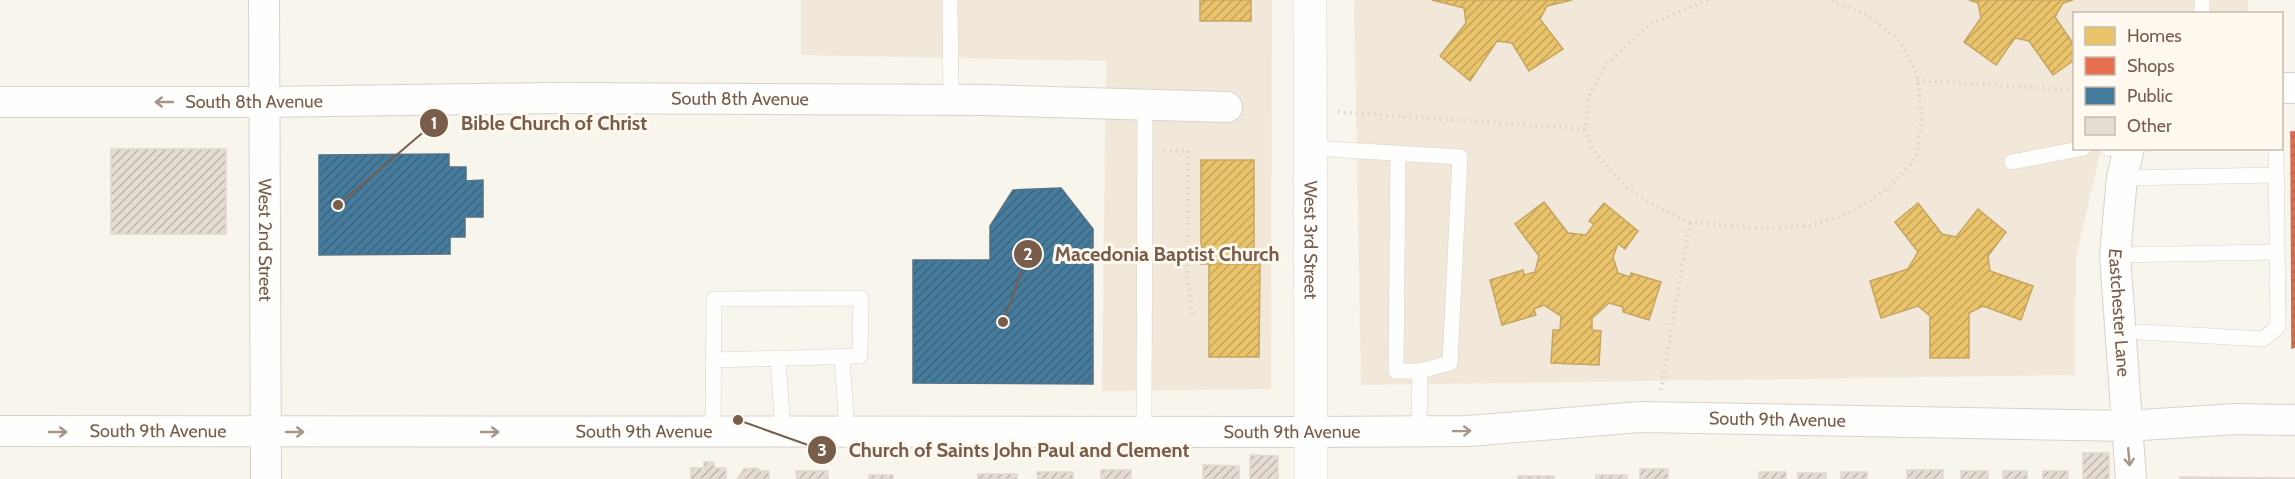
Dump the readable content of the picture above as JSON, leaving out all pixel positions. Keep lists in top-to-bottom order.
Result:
{
  "streets": {
    "street": [
      "South 8th Avenue",
      "West 3rd Street",
      "West 2nd Street",
      "Eastchester Lane",
      "South 9th Avenue"
    ]
  },
  "crossings": [
    ["South 8th Avenue", "West 2nd Street"],
    ["West 3rd Street", "South 9th Avenue"],
    ["West 2nd Street", "South 9th Avenue"],
    ["Eastchester Lane", "South 9th Avenue"]
  ],
  "one_way": ["South 9th Avenue"],
  "places": ["Bible Church of Christ", "Macedonia Baptist Church", "Church of Saints John Paul and Clement"],
  "legend": [
    "Homes",
    "Shops",
    "Public",
    "Other"
  ]
}
